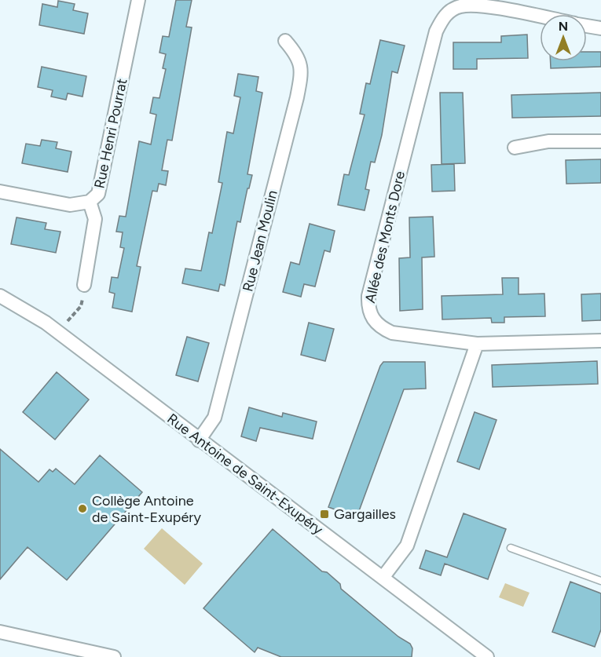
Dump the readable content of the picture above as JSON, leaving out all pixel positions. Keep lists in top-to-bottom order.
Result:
{
  "streets": {
    "street": [
      "Rue Henri Pourrat",
      "Allée des Monts Dore",
      "Rue Jean Moulin",
      "Rue Antoine de Saint-Exupéry"
    ]
  },
  "crossings": [
    ["Rue Jean Moulin", "Rue Antoine de Saint-Exupéry"]
  ],
  "places": {
    "other": ["Collège Antoine de Saint-Exupéry"],
    "transit": ["Gargailles"]
  },
  "north": "top"
}
